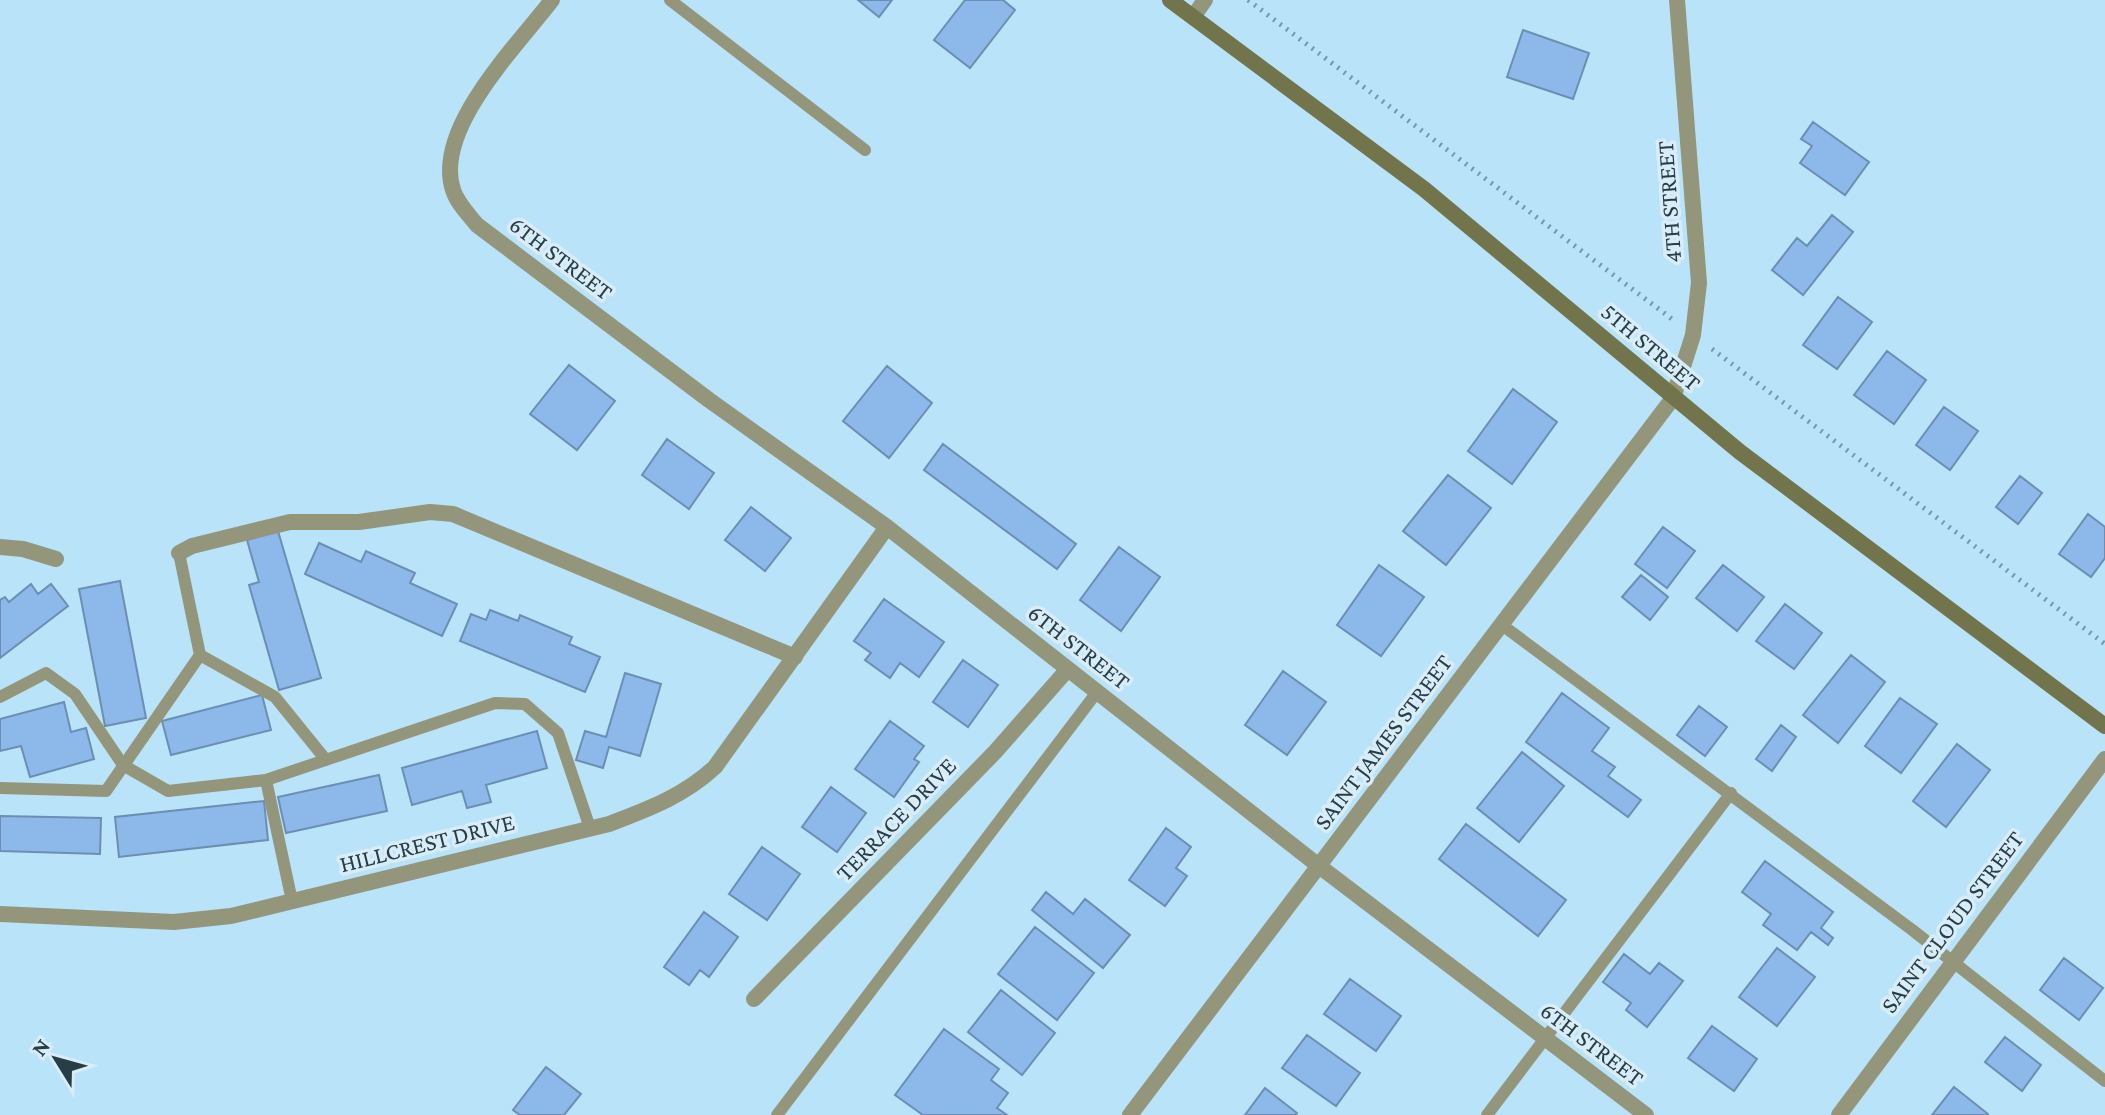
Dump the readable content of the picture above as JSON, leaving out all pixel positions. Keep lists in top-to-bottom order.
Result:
{
  "streets": {
    "main road": ["5TH STREET"],
    "street": [
      "4TH STREET",
      "6TH STREET",
      "SAINT JAMES STREET",
      "TERRACE DRIVE",
      "HILLCREST DRIVE",
      "SAINT CLOUD STREET"
    ]
  },
  "crossings": [
    ["4TH STREET", "5TH STREET"],
    ["4TH STREET", "SAINT JAMES STREET"],
    ["6TH STREET", "SAINT JAMES STREET"],
    ["6TH STREET", "TERRACE DRIVE"],
    ["6TH STREET", "HILLCREST DRIVE"],
    ["5TH STREET", "SAINT JAMES STREET"]
  ],
  "north": "top left"
}
